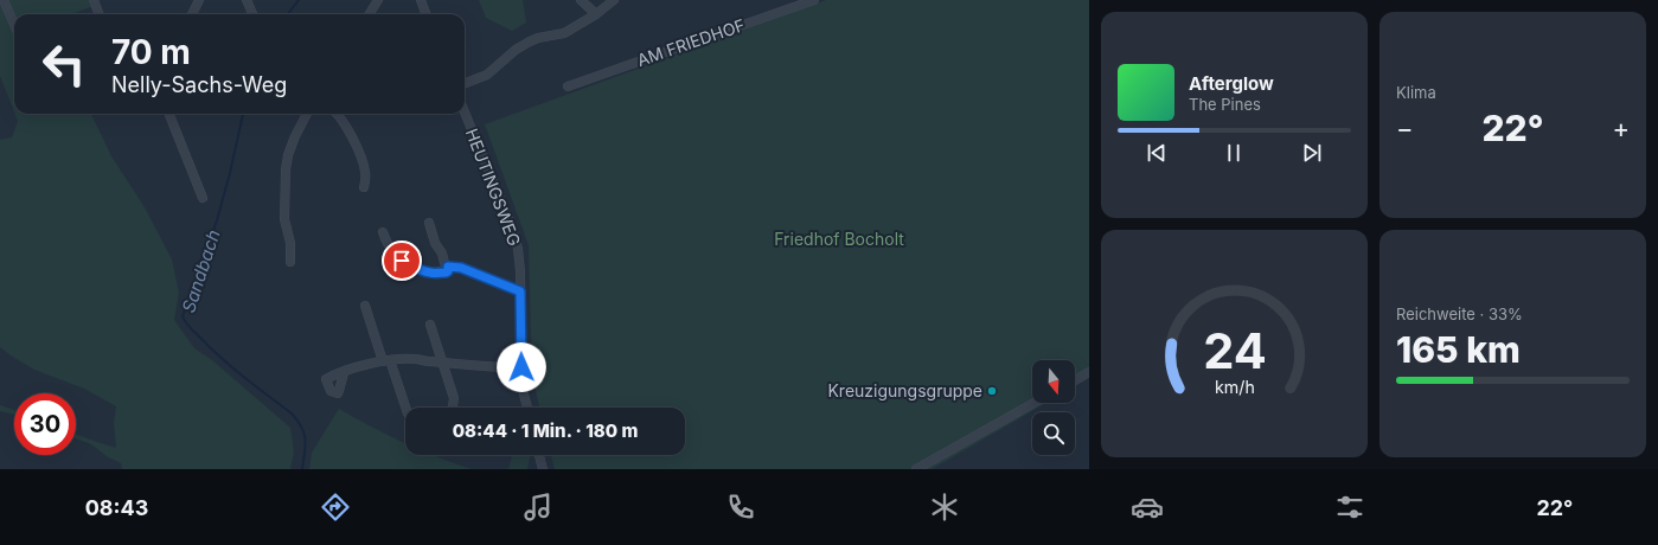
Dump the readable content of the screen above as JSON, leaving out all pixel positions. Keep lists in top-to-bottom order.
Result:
{
  "streets": {
    "street": ["AM FRIEDHOF", "HEUTINGSWEG"]
  },
  "water": ["Sandbach"],
  "parks": ["Friedhof Bocholt"],
  "places": ["Kreuzigungsgruppe"],
  "north": "bottom",
  "page": {
    "tile": [
      "Klima",
      ["Reichweite · 33%", "165 km"]
    ],
    "turn": ["70 m", "Nelly-Sachs-Weg"],
    "song": ["Afterglow", "The Pines"],
    "heat": ["−", "22°", "+"],
    "limit": "30",
    "trip": "08:44 · 1 Min. · 180 m",
    "tabs": ["08:43", "22°"],
    "gauge": ["24", "km/h"]
  }
}
